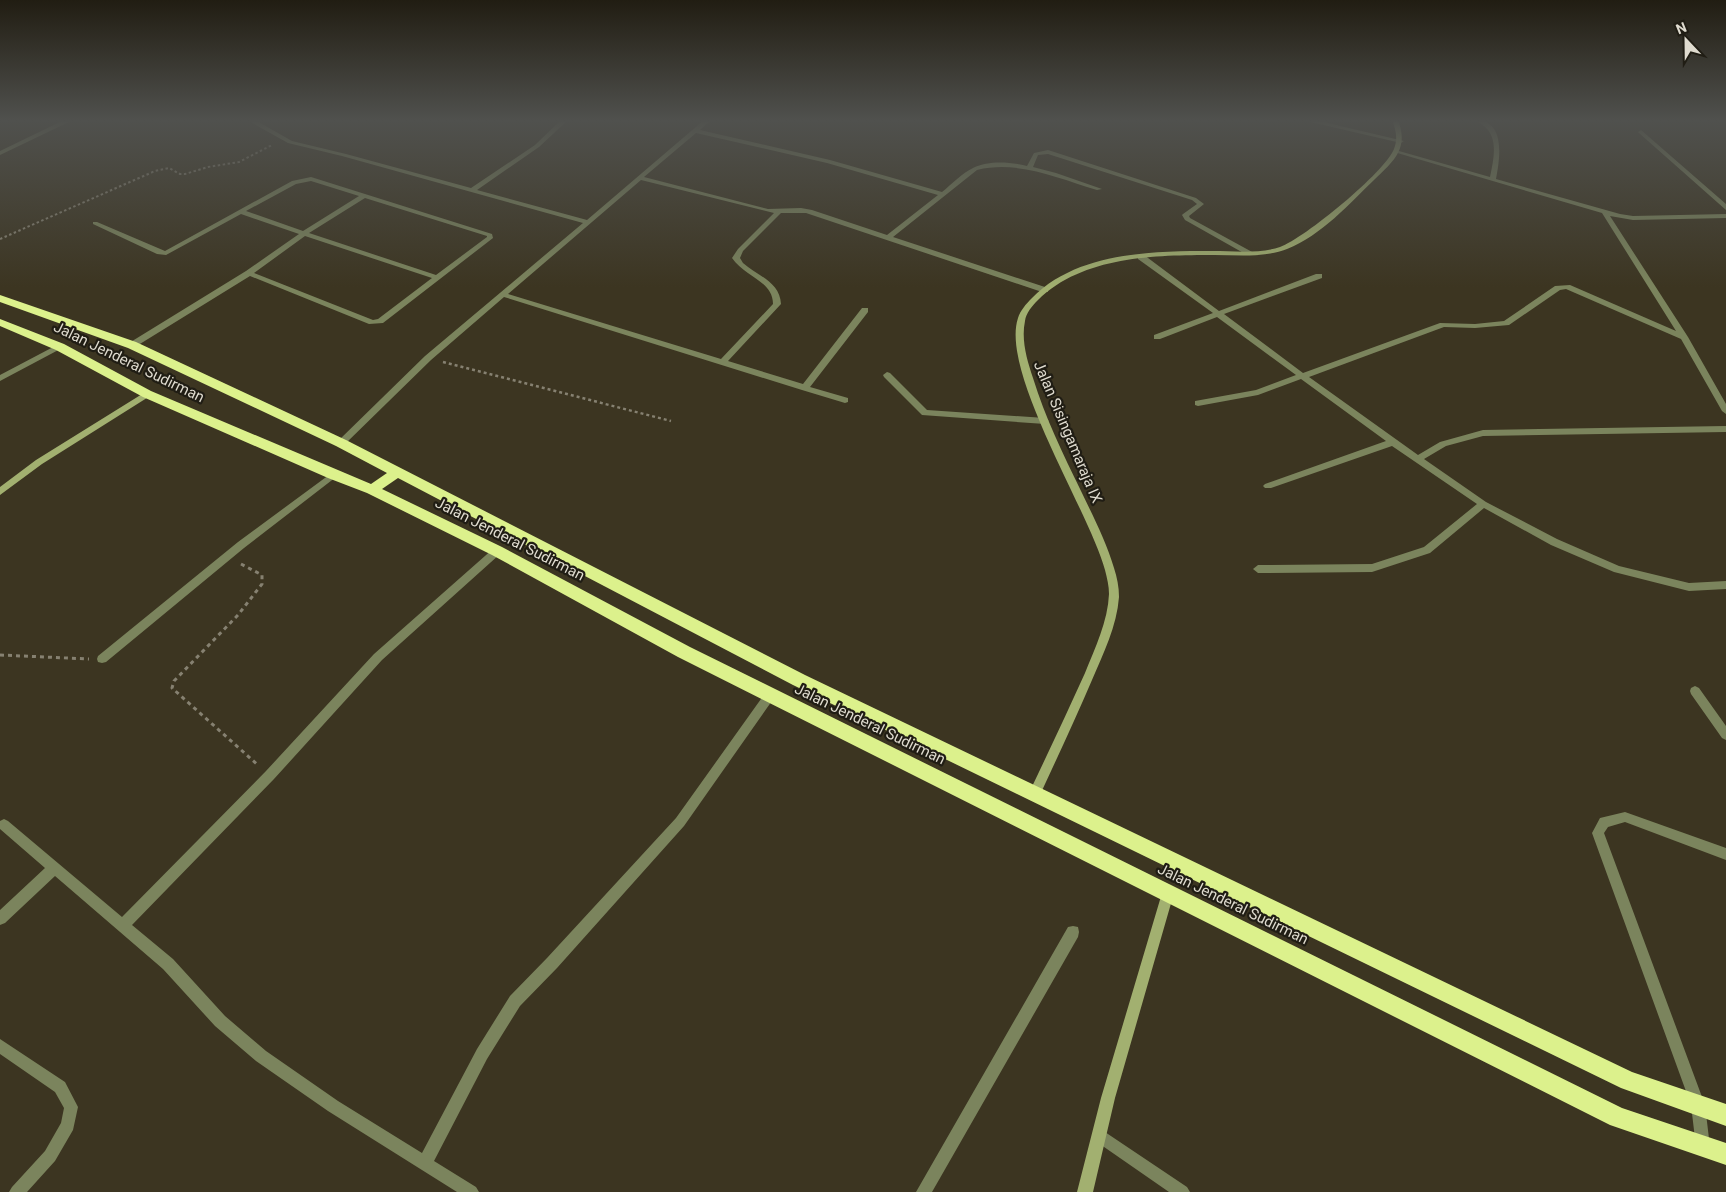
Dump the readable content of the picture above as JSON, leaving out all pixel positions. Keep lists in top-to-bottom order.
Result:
{
  "streets": {
    "highway": ["Jalan Jenderal Sudirman"],
    "street": ["Jalan Sisingamaraja IX"]
  },
  "crossings": [
    ["Jalan Jenderal Sudirman", "Jalan Sisingamaraja IX"]
  ],
  "north": "top"
}
